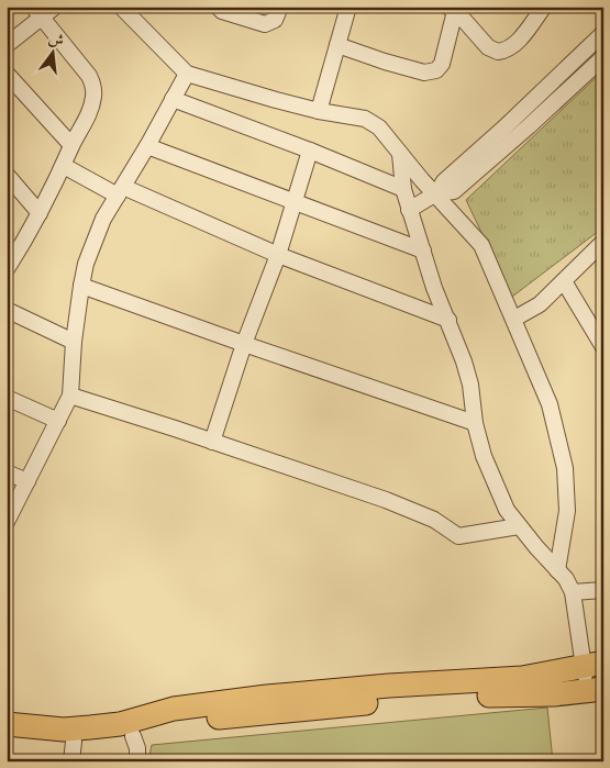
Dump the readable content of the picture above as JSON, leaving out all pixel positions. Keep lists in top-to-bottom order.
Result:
{
  "north": "top"
}
